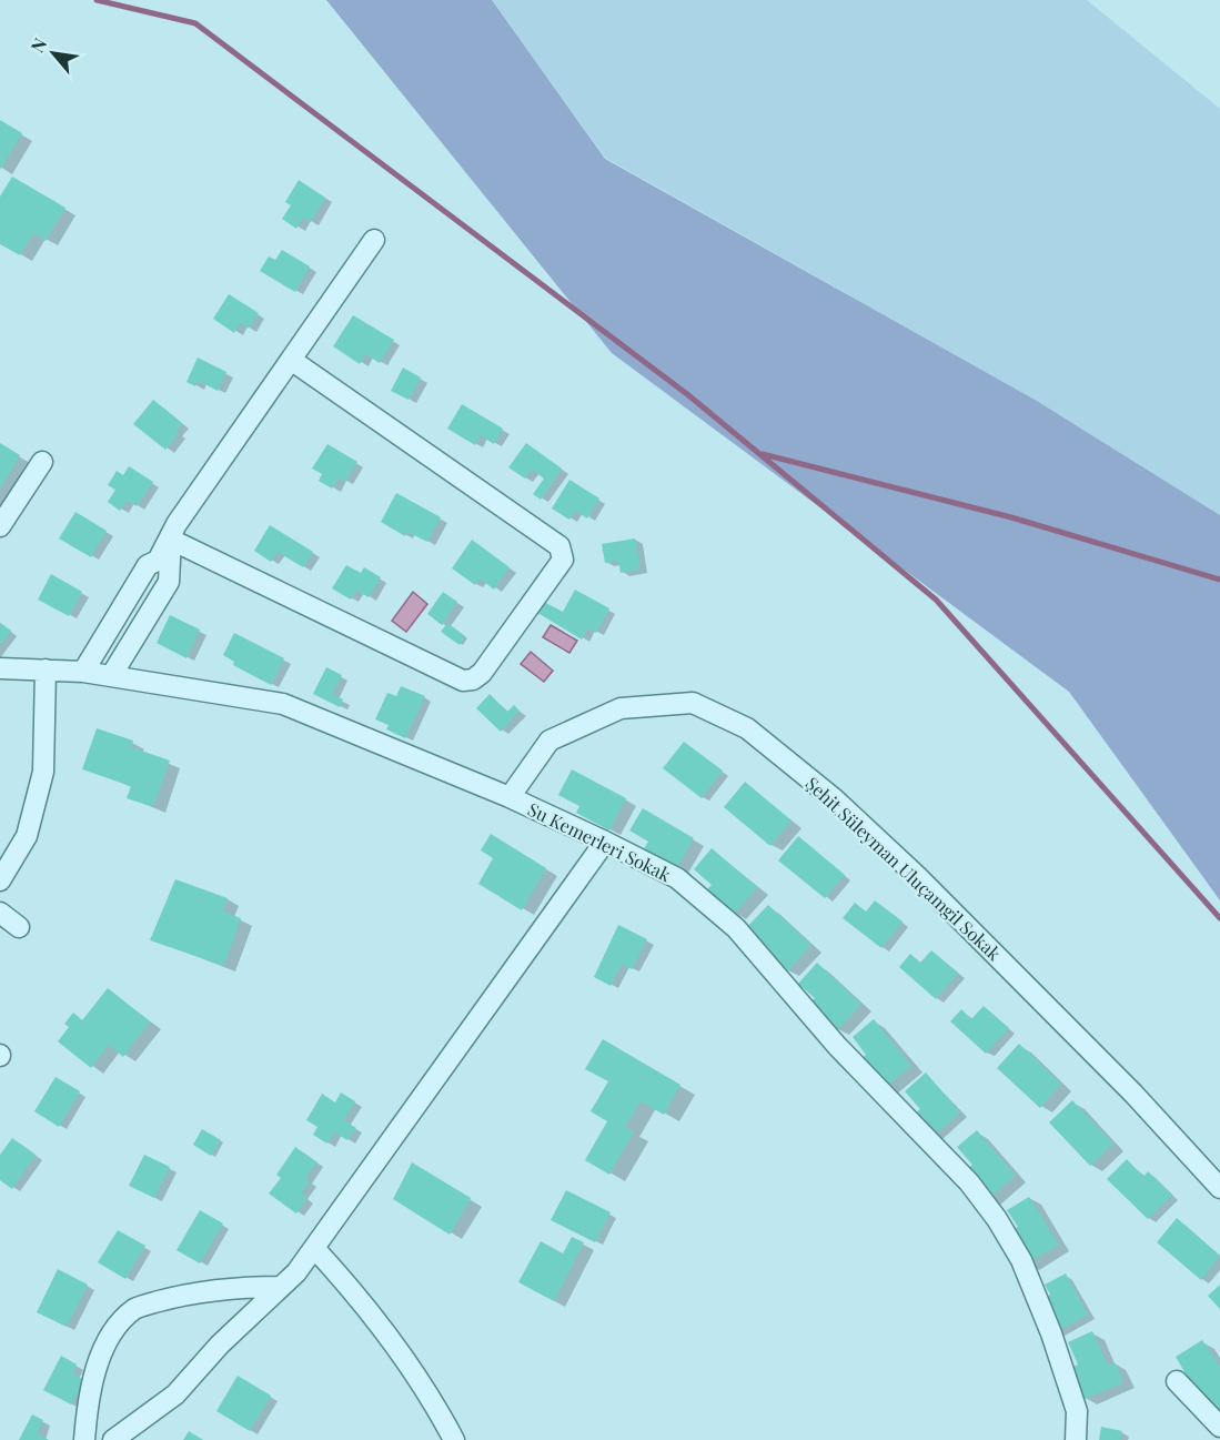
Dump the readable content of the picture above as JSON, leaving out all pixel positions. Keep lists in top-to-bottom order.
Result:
{
  "streets": {
    "street": ["Su Kemerleri Sokak", "Şehit Süleyman Uluçamgil Sokak"]
  },
  "crossings": [
    ["Su Kemerleri Sokak", "Şehit Süleyman Uluçamgil Sokak"]
  ],
  "north": "top left"
}
